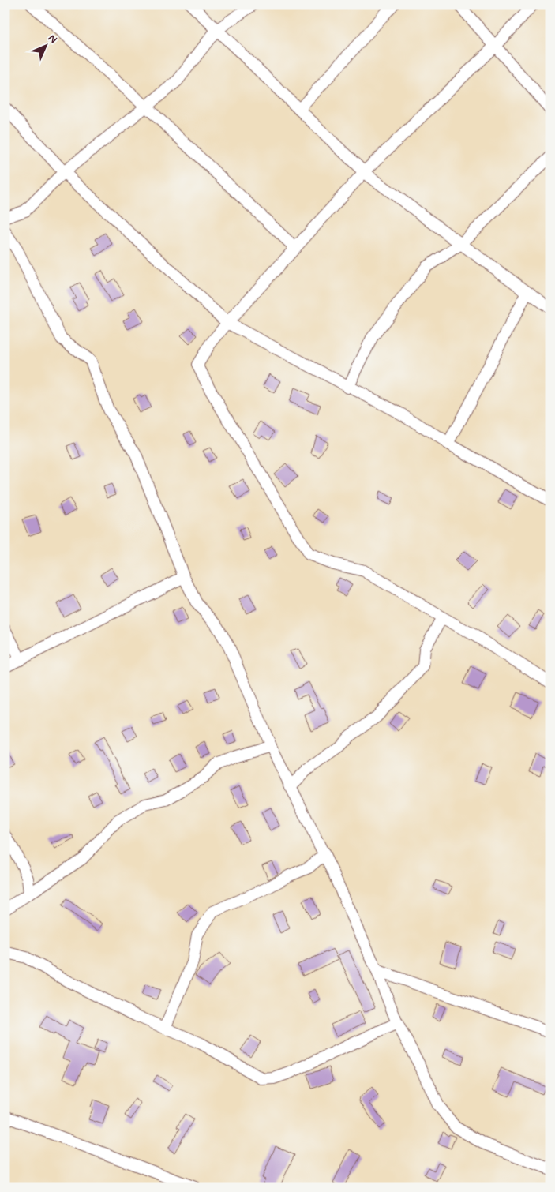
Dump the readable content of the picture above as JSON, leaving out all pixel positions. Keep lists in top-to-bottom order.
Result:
{
  "north": "top right"
}
